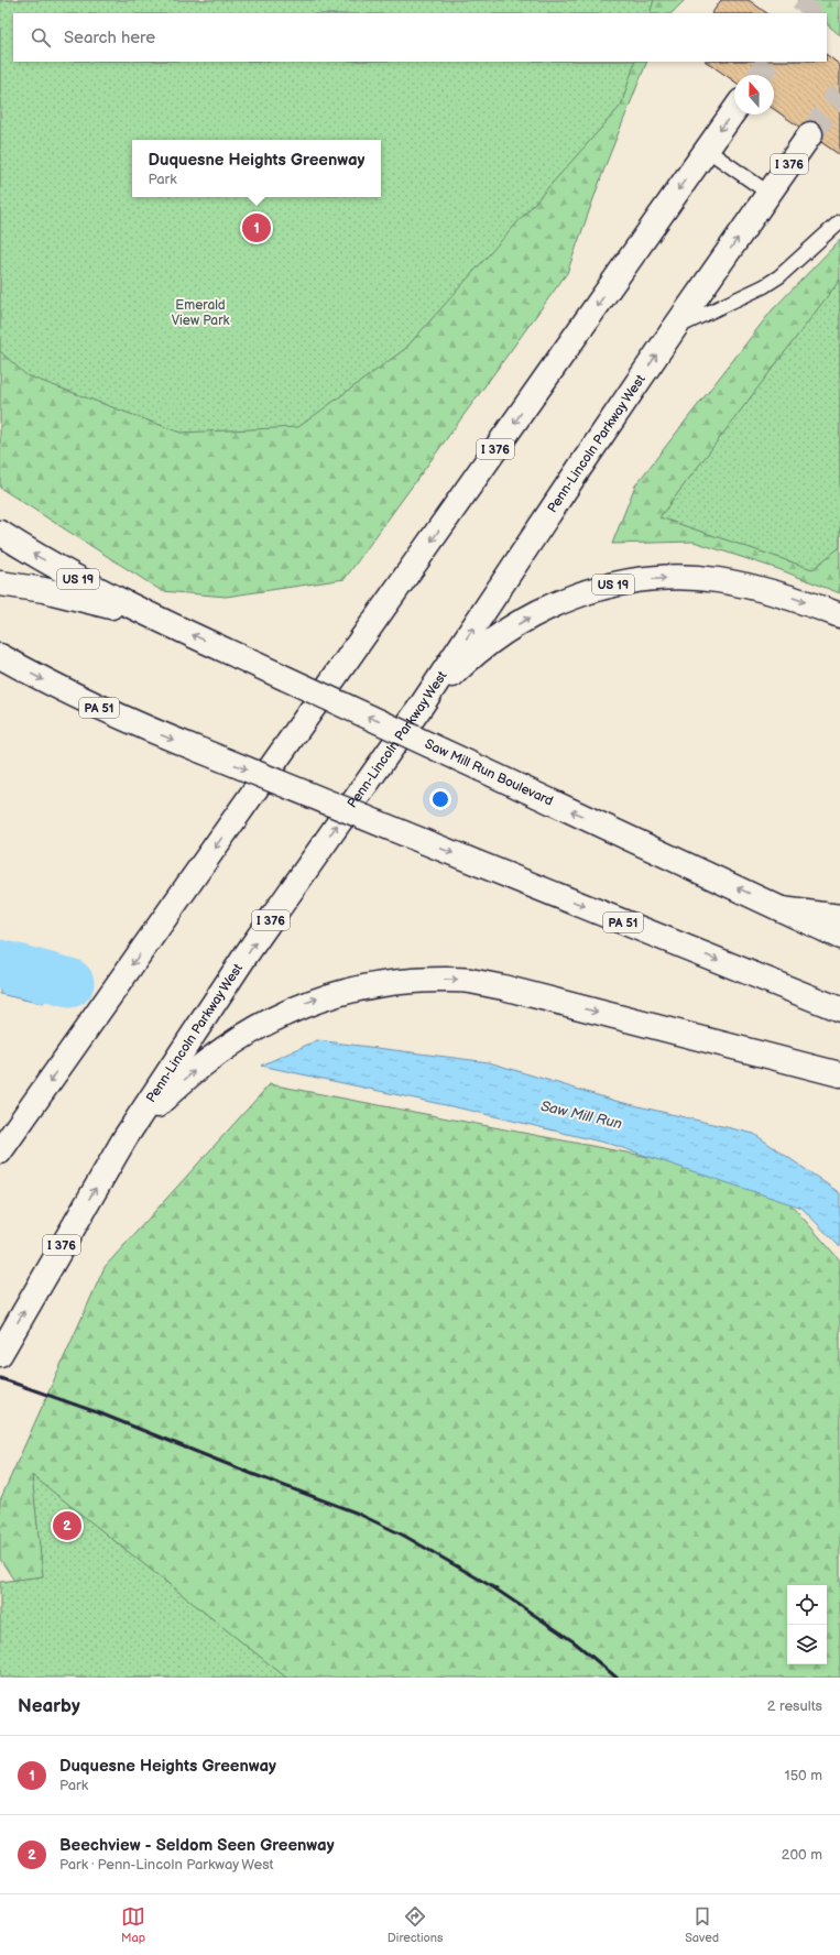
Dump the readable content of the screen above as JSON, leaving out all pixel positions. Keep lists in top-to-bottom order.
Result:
{
  "streets": {
    "highway": [
      "I 376",
      "Penn-Lincoln Parkway West",
      "US 19",
      "PA 51",
      "Saw Mill Run Boulevard"
    ]
  },
  "crossings": [
    ["Penn-Lincoln Parkway West", "US 19"],
    ["US 19", "Saw Mill Run Boulevard"]
  ],
  "water": ["Saw Mill Run"],
  "parks": ["Emerald View Park"],
  "north": "top",
  "page": {
    "search": "Search here",
    "popup": ["Duquesne Heights Greenway", "Park"],
    "pins": ["1", "2"],
    "heading": ["Nearby", "2 results"],
    "list": [
      {
        "mark": "1",
        "name": "Duquesne Heights Greenway",
        "note": "Park",
        "value": "150 m"
      },
      {
        "mark": "2",
        "name": "Beechview - Seldom Seen Greenway",
        "note": "Park · Penn-Lincoln Parkway West",
        "value": "200 m"
      }
    ],
    "nav": ["Map", "Directions", "Saved"]
  }
}
